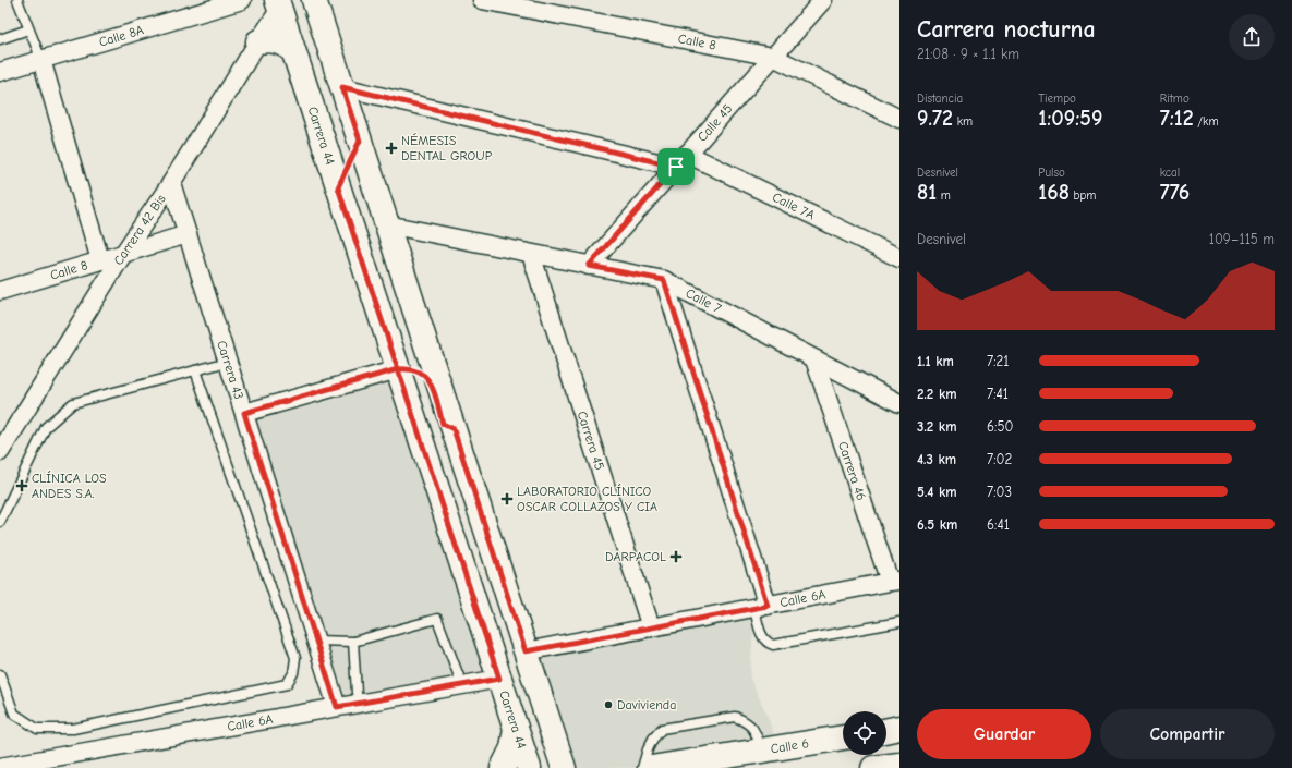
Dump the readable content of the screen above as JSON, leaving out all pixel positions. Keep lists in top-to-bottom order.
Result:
{
  "streets": {
    "main road": ["Carrera 44", "Calle 6"],
    "street": [
      "Calle 8A",
      "Calle 8",
      "Calle 45",
      "Calle 7A",
      "Carrera 42 Bis",
      "Calle 7",
      "Carrera 43",
      "Carrera 45",
      "Carrera 46",
      "Calle 6A"
    ]
  },
  "crossings": [
    ["Calle 8", "Calle 45"],
    ["Calle 8", "Carrera 42 Bis"],
    ["Calle 8", "Carrera 43"],
    ["Calle 45", "Calle 7A"],
    ["Calle 45", "Calle 7"],
    ["Carrera 44", "Carrera 42 Bis"],
    ["Carrera 44", "Calle 6A"],
    ["Carrera 42 Bis", "Carrera 43"],
    ["Calle 7", "Carrera 45"],
    ["Calle 7", "Carrera 46"],
    ["Carrera 43", "Calle 6A"],
    ["Carrera 45", "Calle 6A"],
    ["Carrera 46", "Calle 6A"]
  ],
  "places": {
    "health": [
      "NÉMESIS DENTAL GROUP",
      "CLÍNICA LOS ANDES S.A.",
      "LABORATORIO CLÍNICO OSCAR COLLAZOS Y CIA",
      "DARPACOL"
    ],
    "other": ["Davivienda"]
  },
  "page": {
    "heading": ["Carrera nocturna", "21:08 · 9 × 1.1 km"],
    "stats": [
      ["Distancia", "9.72 km"],
      ["Tiempo", "1:09:59"],
      ["Ritmo", "7:12 /km"],
      ["Desnivel", "81 m"],
      ["Pulso", "168 bpm"],
      ["kcal", "776"]
    ],
    "chart": ["Desnivel", "109–115 m"],
    "list": [
      {
        "name": "1.1 km",
        "note": "7:21"
      },
      {
        "name": "2.2 km",
        "note": "7:41"
      },
      {
        "name": "3.2 km",
        "note": "6:50"
      },
      {
        "name": "4.3 km",
        "note": "7:02"
      },
      {
        "name": "5.4 km",
        "note": "7:03"
      },
      {
        "name": "6.5 km",
        "note": "6:41"
      }
    ],
    "buttons": ["Guardar", "Compartir"]
  }
}
